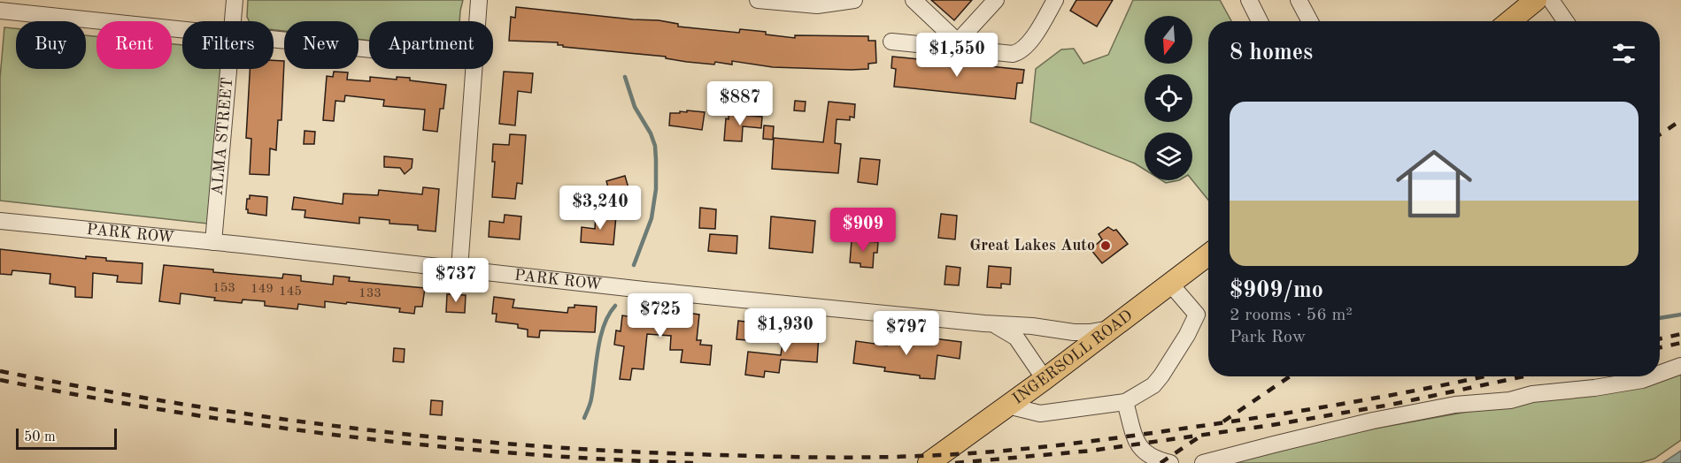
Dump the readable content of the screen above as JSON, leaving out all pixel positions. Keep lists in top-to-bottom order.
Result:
{
  "streets": {
    "main road": ["INGERSOLL ROAD"],
    "street": ["ALMA STREET", "PARK ROW"]
  },
  "crossings": [
    ["ALMA STREET", "PARK ROW"],
    ["PARK ROW", "INGERSOLL ROAD"]
  ],
  "places": ["Great Lakes Auto"],
  "house_numbers": [
    "153",
    "149",
    "145",
    "133"
  ],
  "scale_bar": "50 m",
  "north": "bottom",
  "page": {
    "chip": [
      "Buy",
      "Rent",
      "Filters",
      "New",
      "Apartment"
    ],
    "heading": "8 homes",
    "price": [
      "$1,550",
      "$887",
      "$3,240",
      "$909",
      "$737",
      "$725",
      "$1,930",
      "$797"
    ],
    "list": [
      {
        "name": "$909/mo",
        "note": "2 rooms · 56 m² · Park Row"
      }
    ],
    "scale": "50 m"
  }
}
